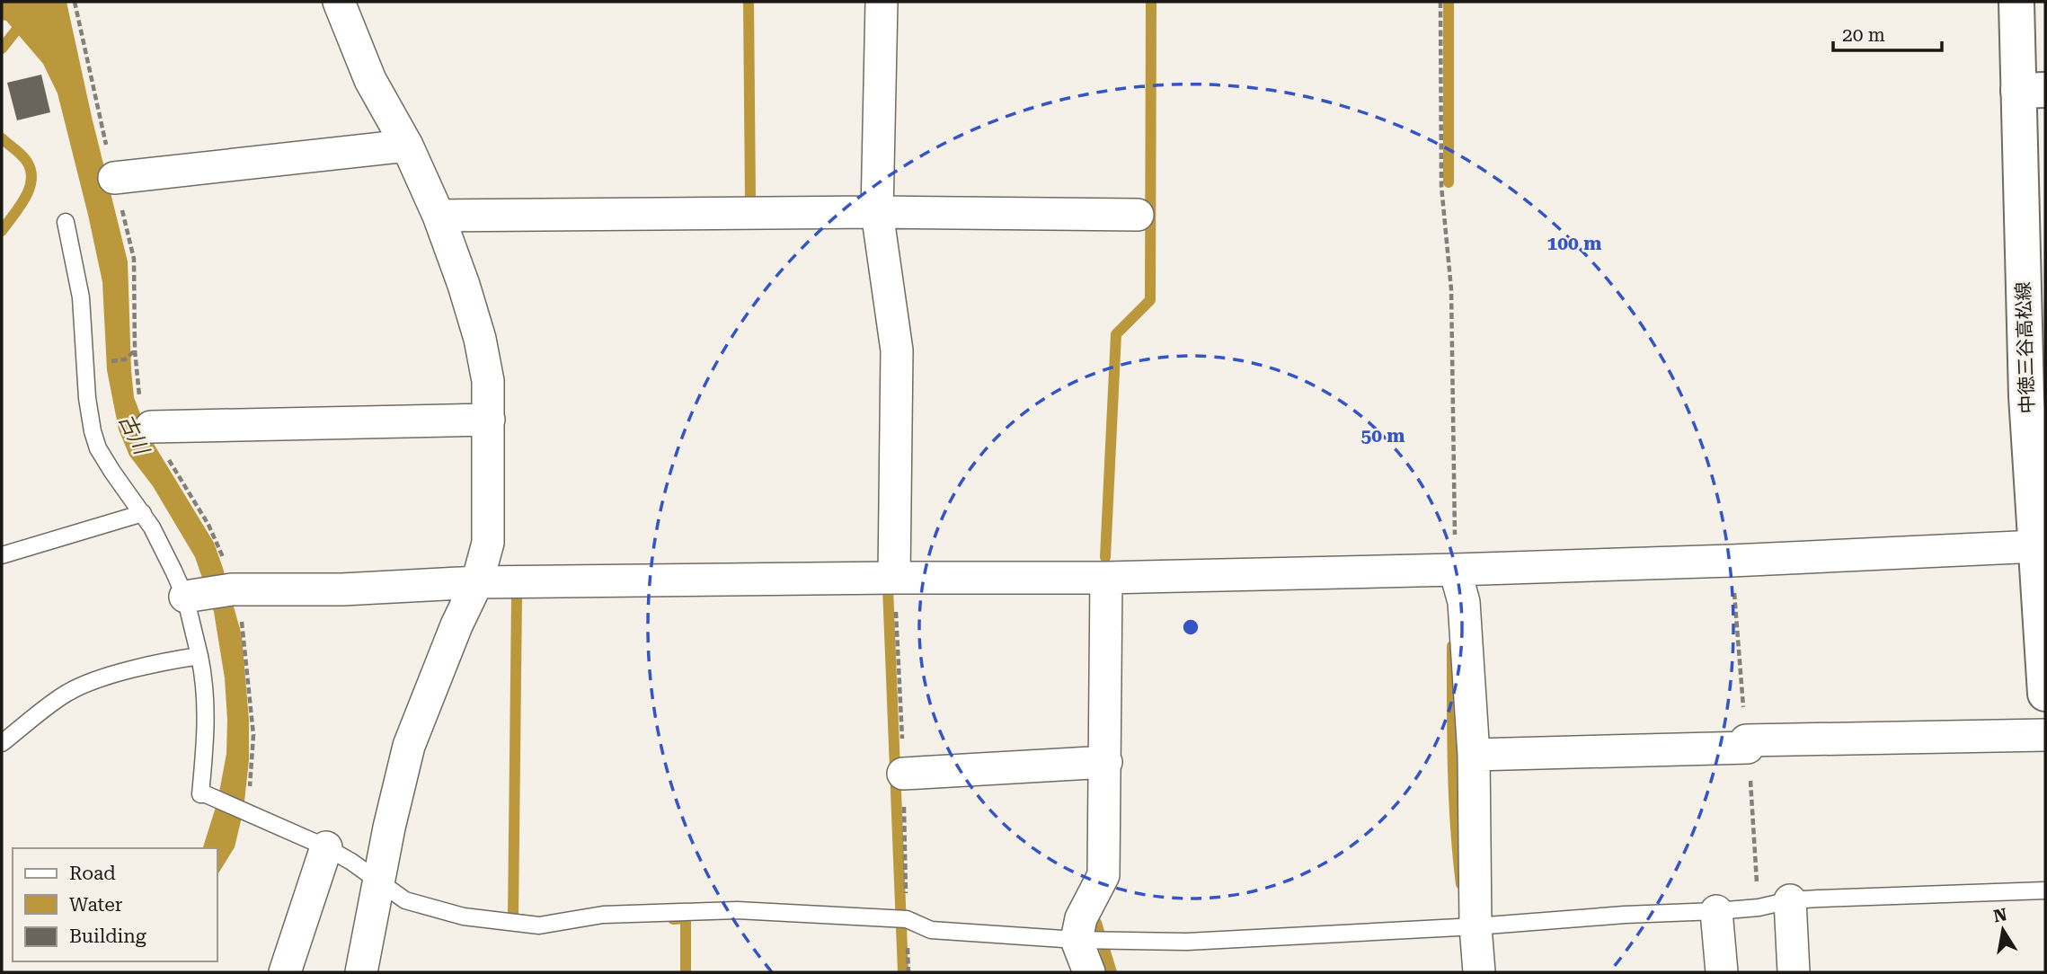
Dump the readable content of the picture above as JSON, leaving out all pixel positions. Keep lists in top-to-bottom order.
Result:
{
  "streets": {
    "main road": ["中徳三谷高松線"]
  },
  "water": ["古川"],
  "legend": ["Road", "Water", "Building"],
  "scale_bar": "20 m",
  "north": "top",
  "rings": ["100 m", "50 m"]
}
